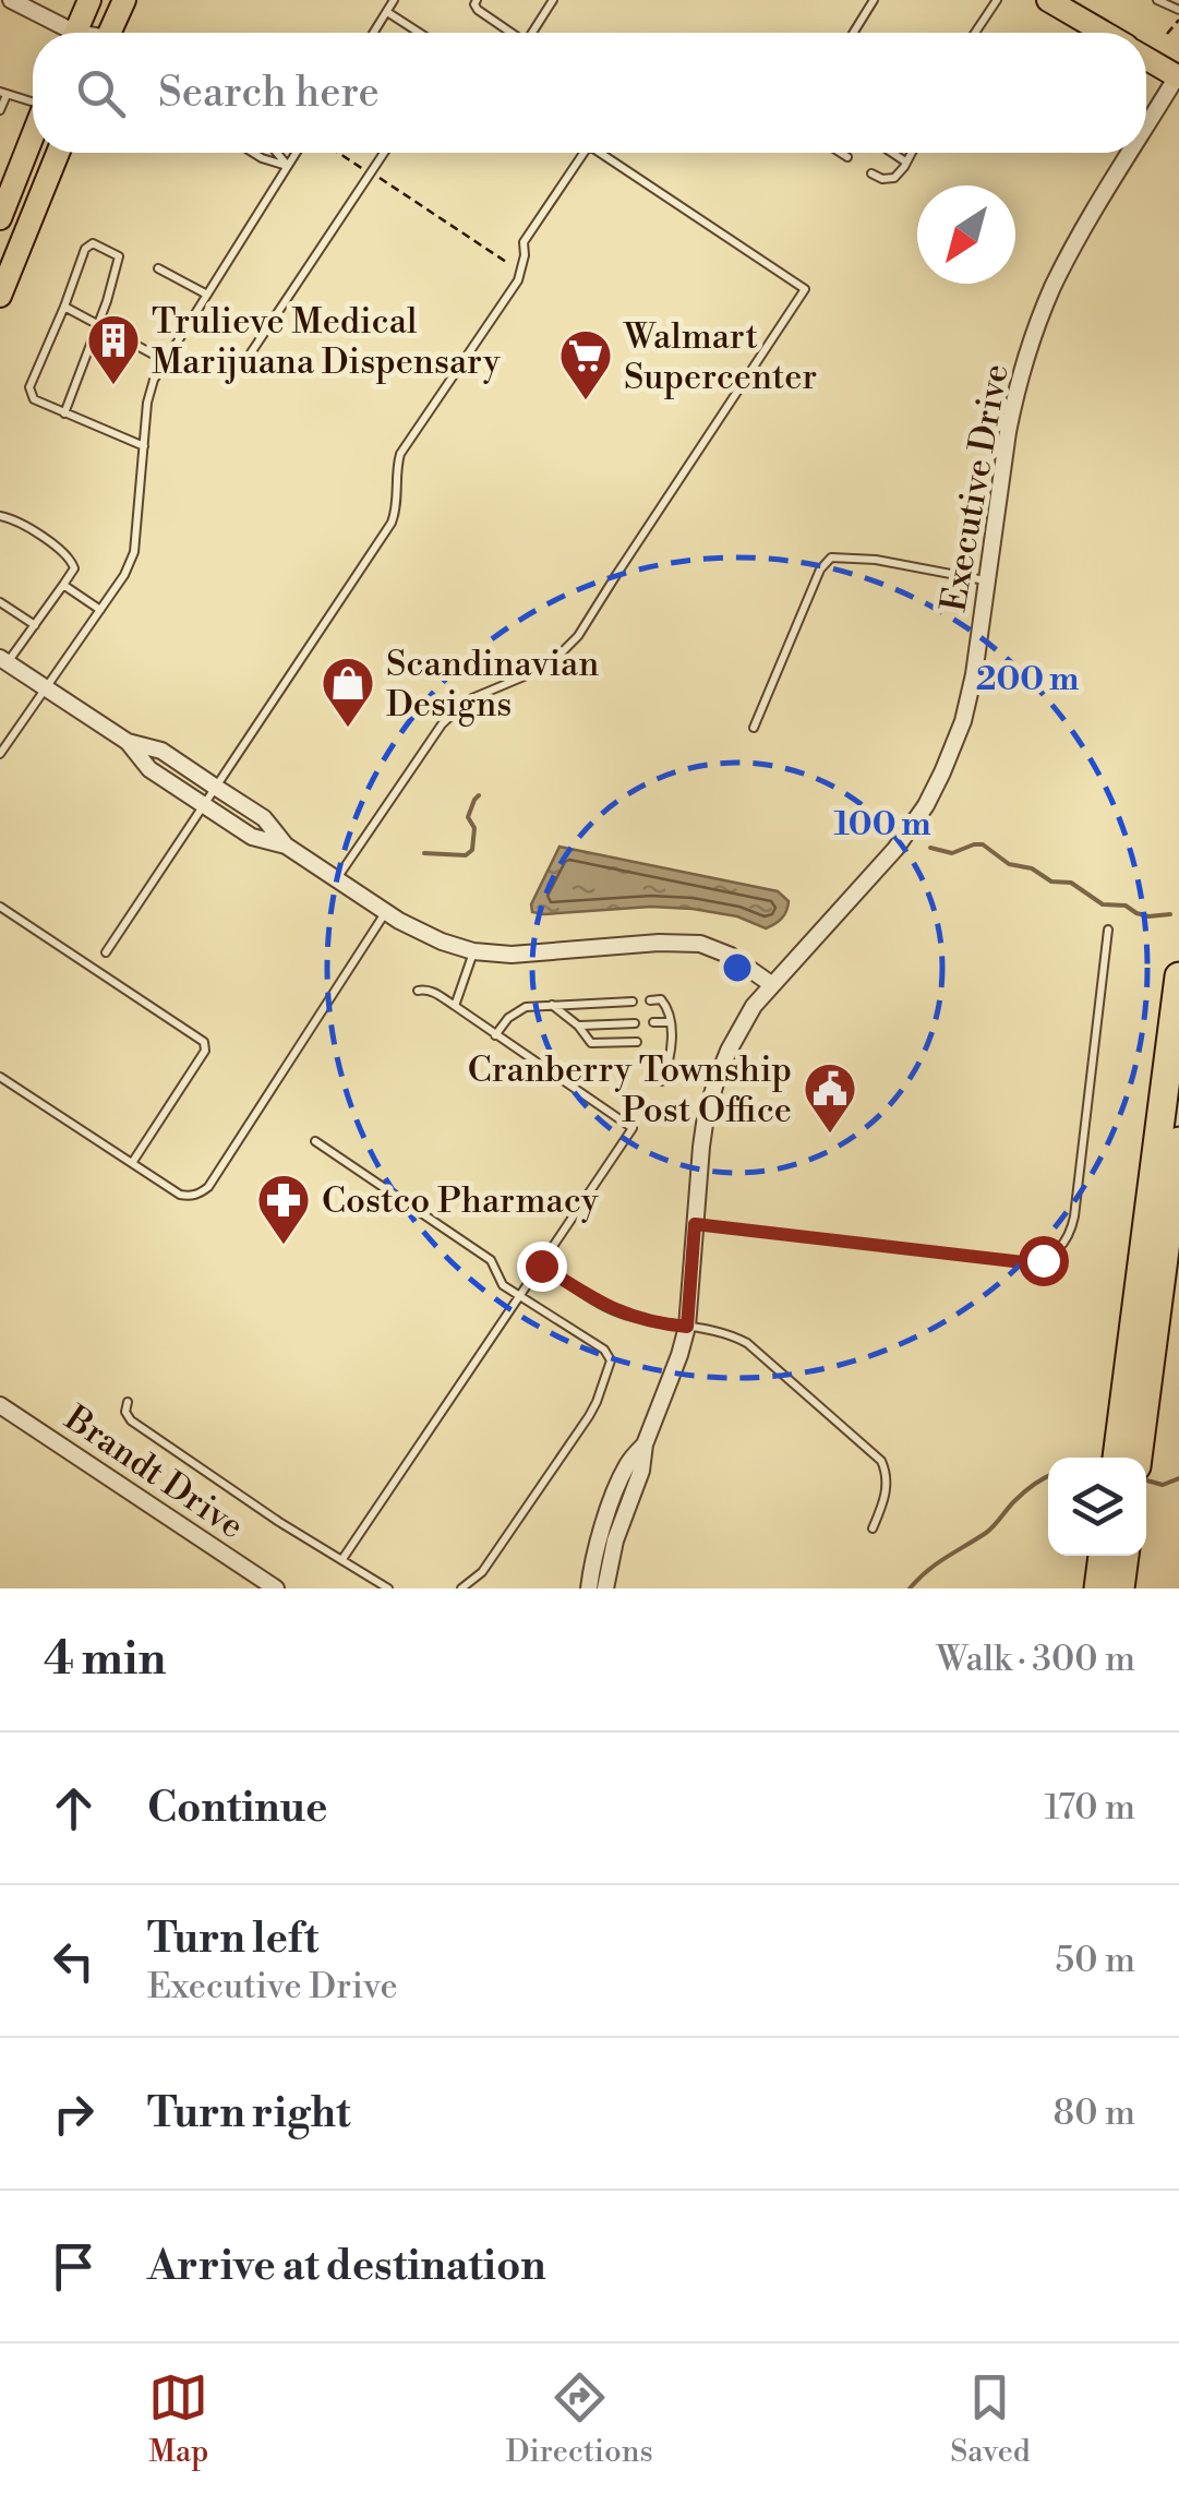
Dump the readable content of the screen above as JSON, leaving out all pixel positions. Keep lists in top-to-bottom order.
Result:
{
  "streets": {
    "street": ["Executive Drive", "Brandt Drive"]
  },
  "places": {
    "building": ["Trulieve Medical Marijuana Dispensary"],
    "supermarket": ["Walmart Supercenter"],
    "shop": ["Scandinavian Designs"],
    "public building": ["Cranberry Township Post Office"],
    "pharmacy": ["Costco Pharmacy"]
  },
  "north": "bottom left",
  "page": {
    "search": "Search here",
    "heading": ["4 min", "Walk · 300 m"],
    "list": [
      ["Continue", "170 m"],
      ["Turn left", "Executive Drive", "50 m"],
      ["Turn right", "80 m"],
      "Arrive at destination"
    ],
    "nav": ["Map", "Directions", "Saved"]
  },
  "rings": ["200 m", "100 m"]
}
